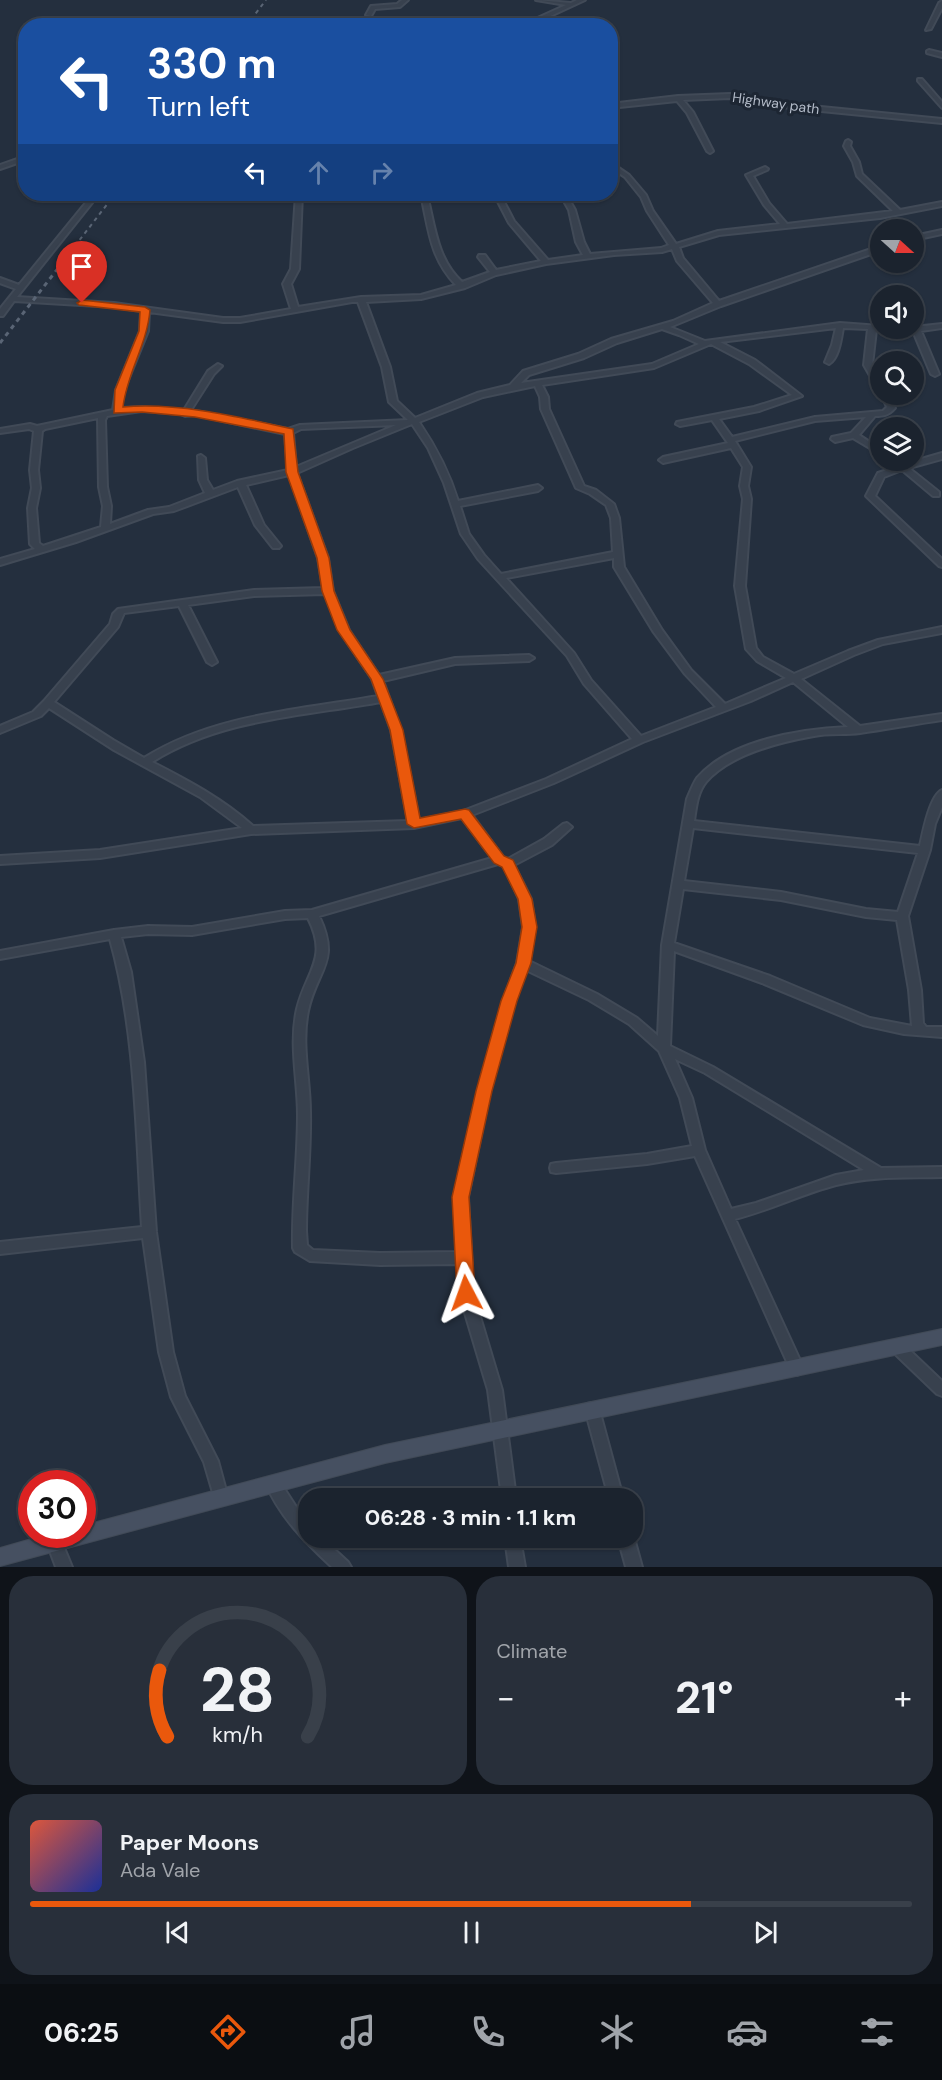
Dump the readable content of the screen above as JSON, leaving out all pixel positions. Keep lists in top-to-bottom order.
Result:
{
  "streets": {
    "street": ["Highway path"]
  },
  "north": "right",
  "page": {
    "turn": ["330 m", "Turn left"],
    "limit": "30",
    "trip": "06:28 · 3 min · 1.1 km",
    "tile": "Climate",
    "heat": ["−", "21°", "+"],
    "song": ["Paper Moons", "Ada Vale"],
    "tabs": "06:25",
    "gauge": ["28", "km/h"]
  }
}
